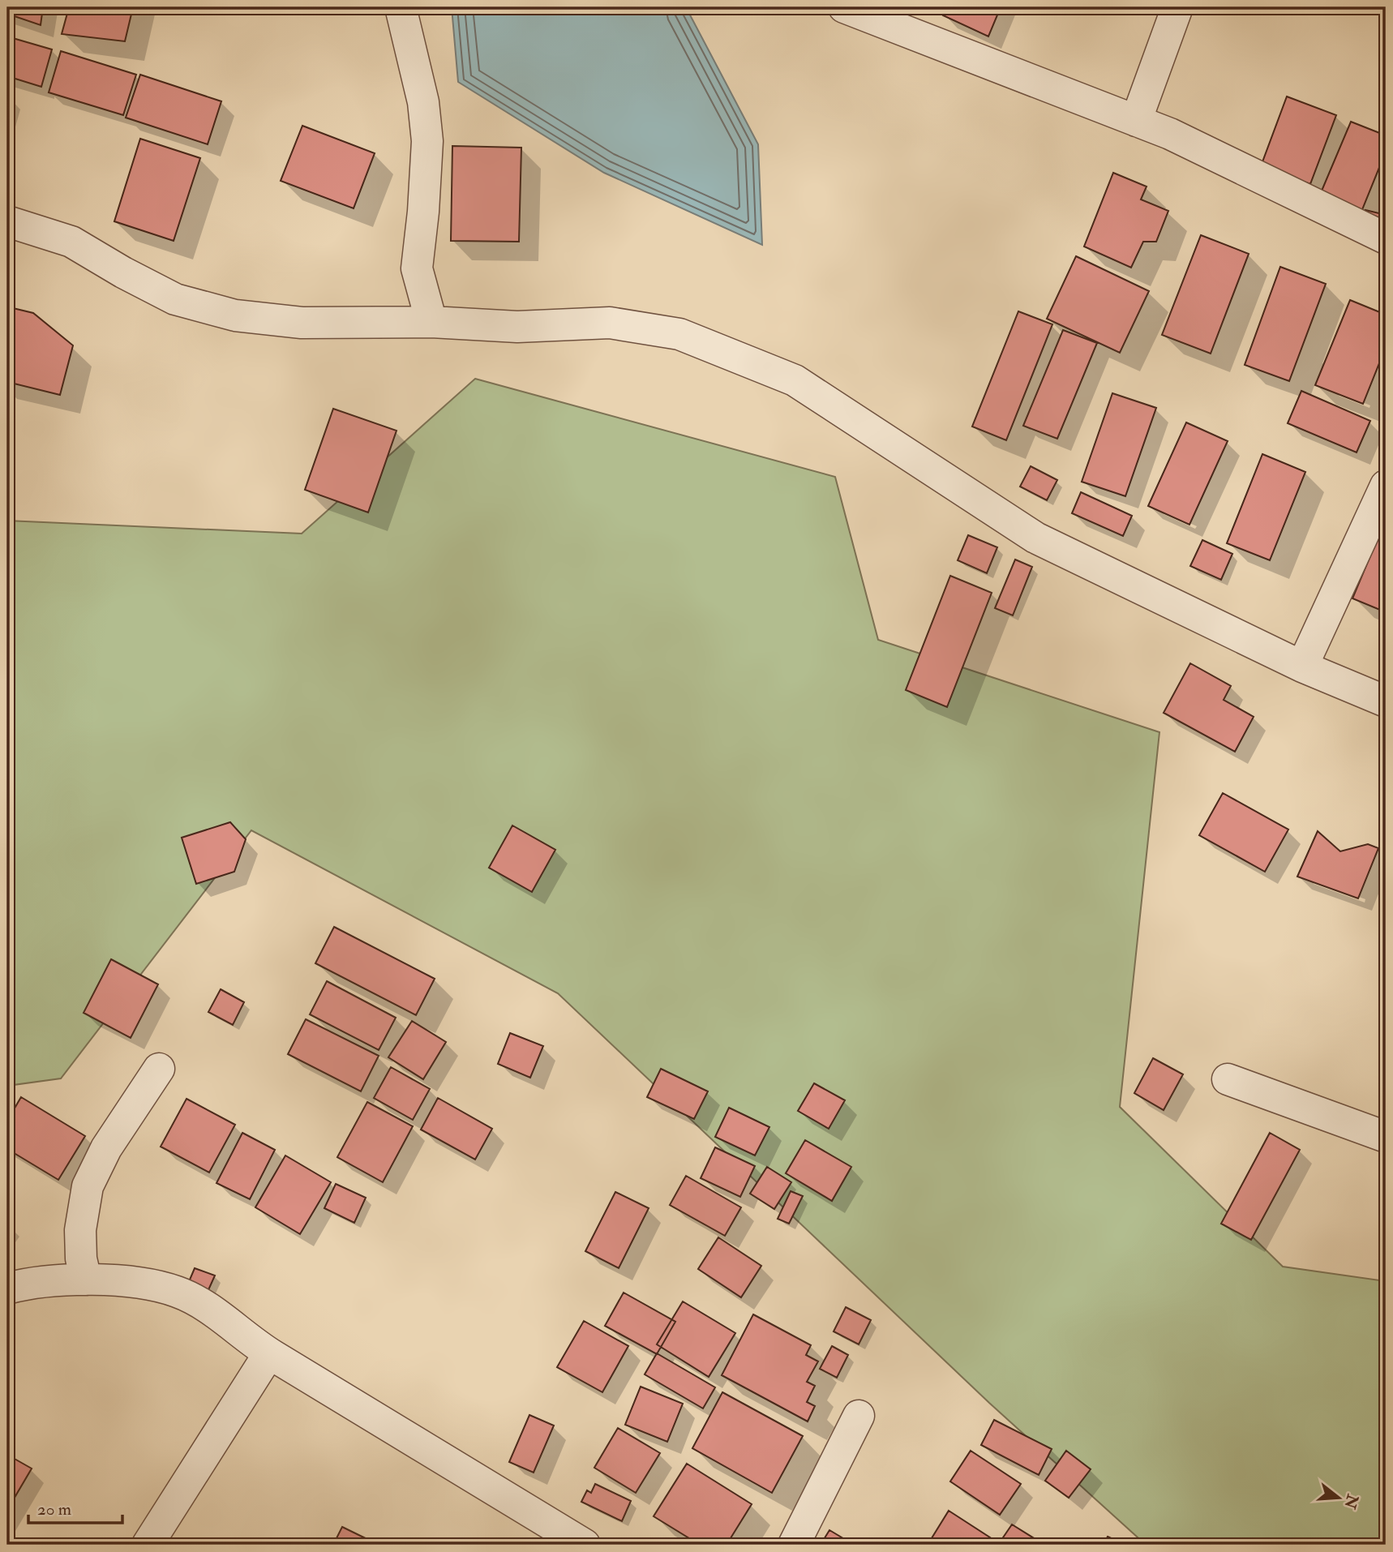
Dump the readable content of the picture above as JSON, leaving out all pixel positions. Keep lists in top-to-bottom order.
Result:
{
  "scale_bar": "20 m",
  "north": "right"
}
